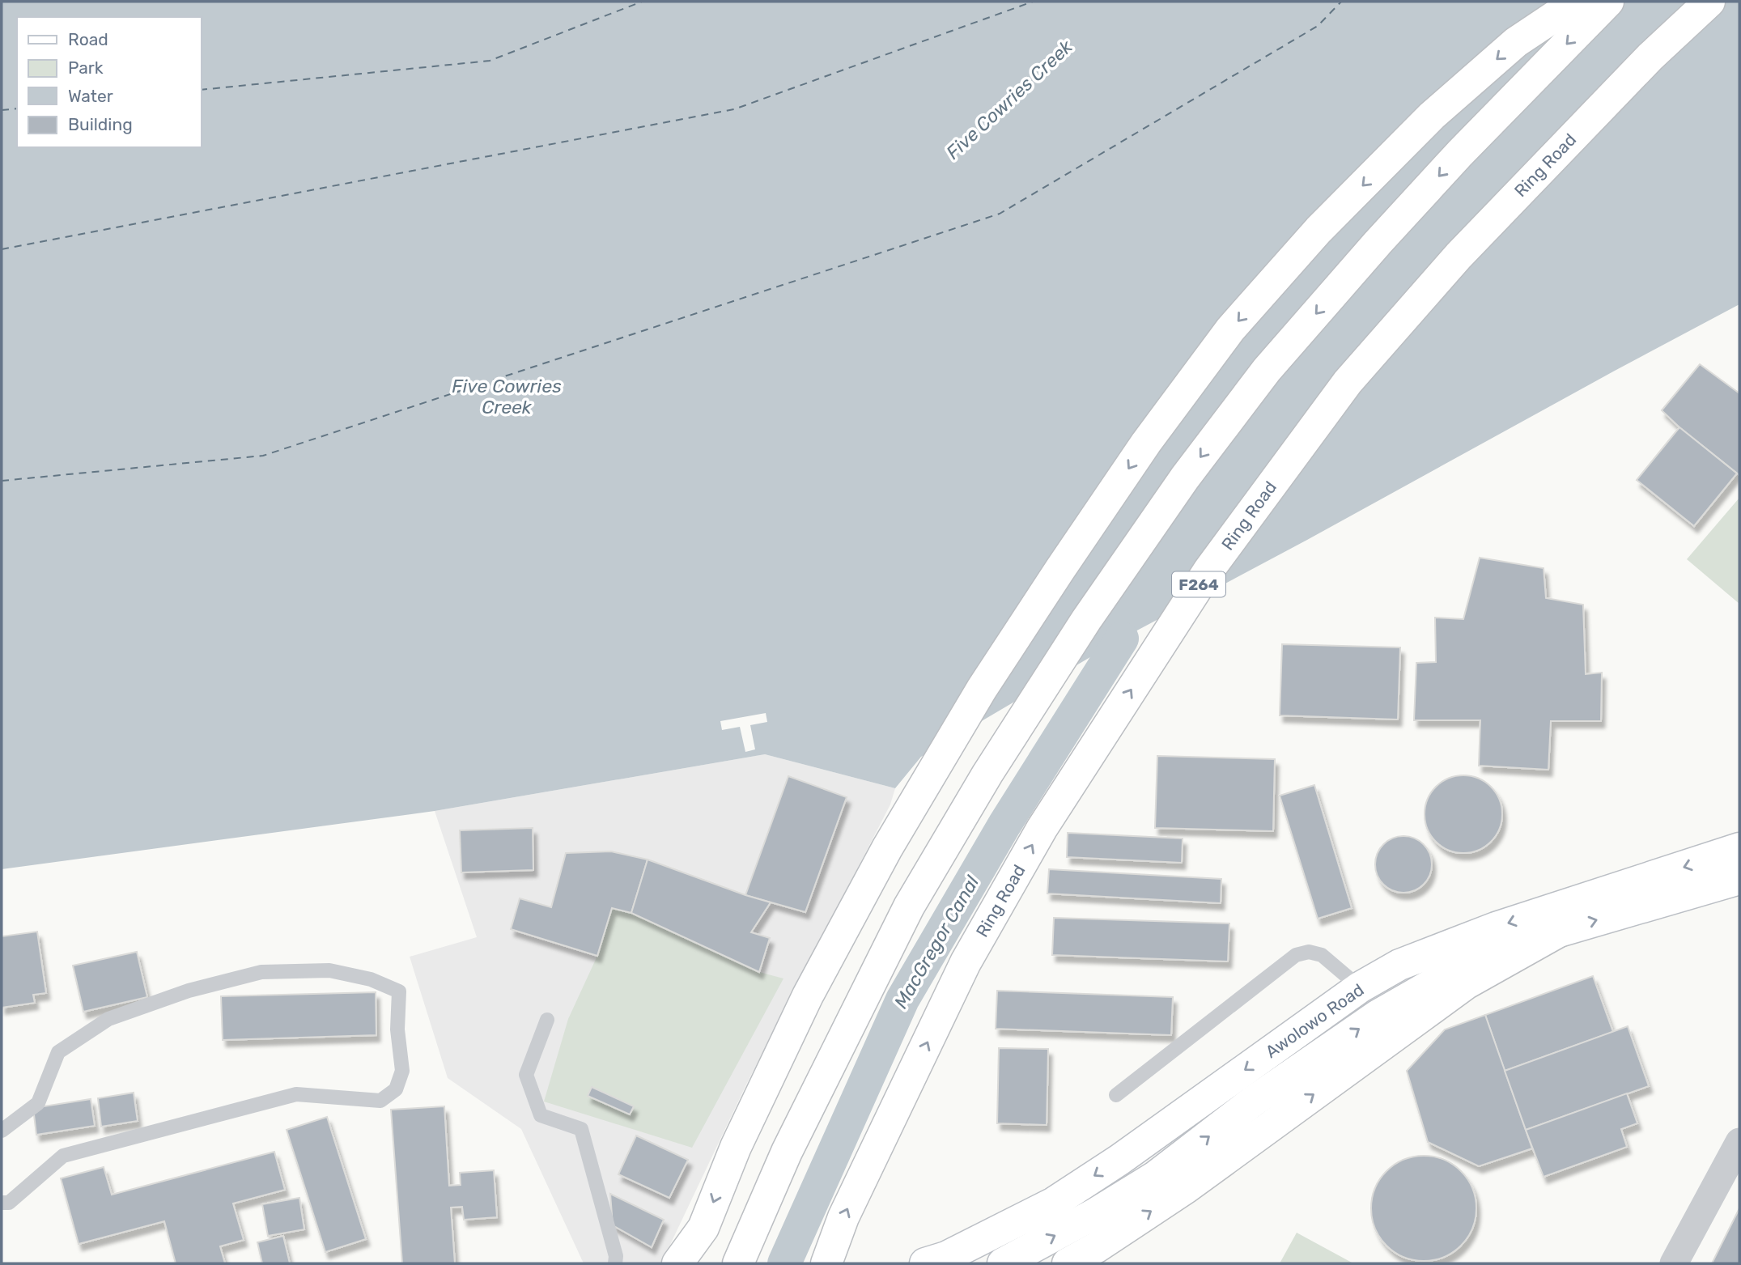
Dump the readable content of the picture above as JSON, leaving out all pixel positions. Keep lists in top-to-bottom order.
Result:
{
  "streets": {
    "main road": ["Ring Road", "F264", "Awolowo Road"]
  },
  "water": ["Five Cowries Creek", "MacGregor Canal"],
  "legend": [
    "Road",
    "Park",
    "Water",
    "Building"
  ]
}
